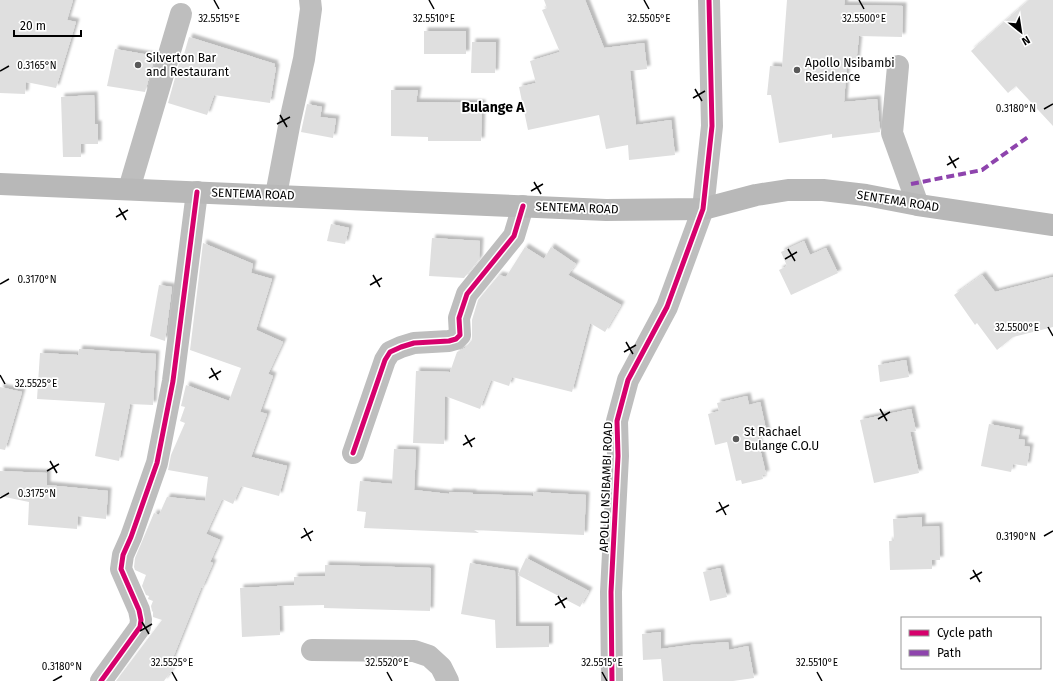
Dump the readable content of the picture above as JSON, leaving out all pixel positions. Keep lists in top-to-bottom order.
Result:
{
  "streets": {
    "main road": ["SENTEMA ROAD"],
    "street": ["APOLLO NSIBAMBI ROAD"]
  },
  "crossings": [
    ["SENTEMA ROAD", "APOLLO NSIBAMBI ROAD"]
  ],
  "districts": ["Bulange A"],
  "places": ["Silverton Bar and Restaurant", "Apollo Nsibambi Residence", "St Rachael Bulange C.O.U"],
  "legend": ["Cycle path", "Path"],
  "scale_bar": "20 m",
  "north": "bottom right",
  "coordinates": [
    "32.5515°E",
    "32.5510°E",
    "32.5505°E",
    "32.5500°E",
    "0.3165°N",
    "0.3180°N",
    "0.3170°N",
    "32.5525°E",
    "0.3175°N",
    "0.3190°N",
    "32.5520°E"
  ]
}
